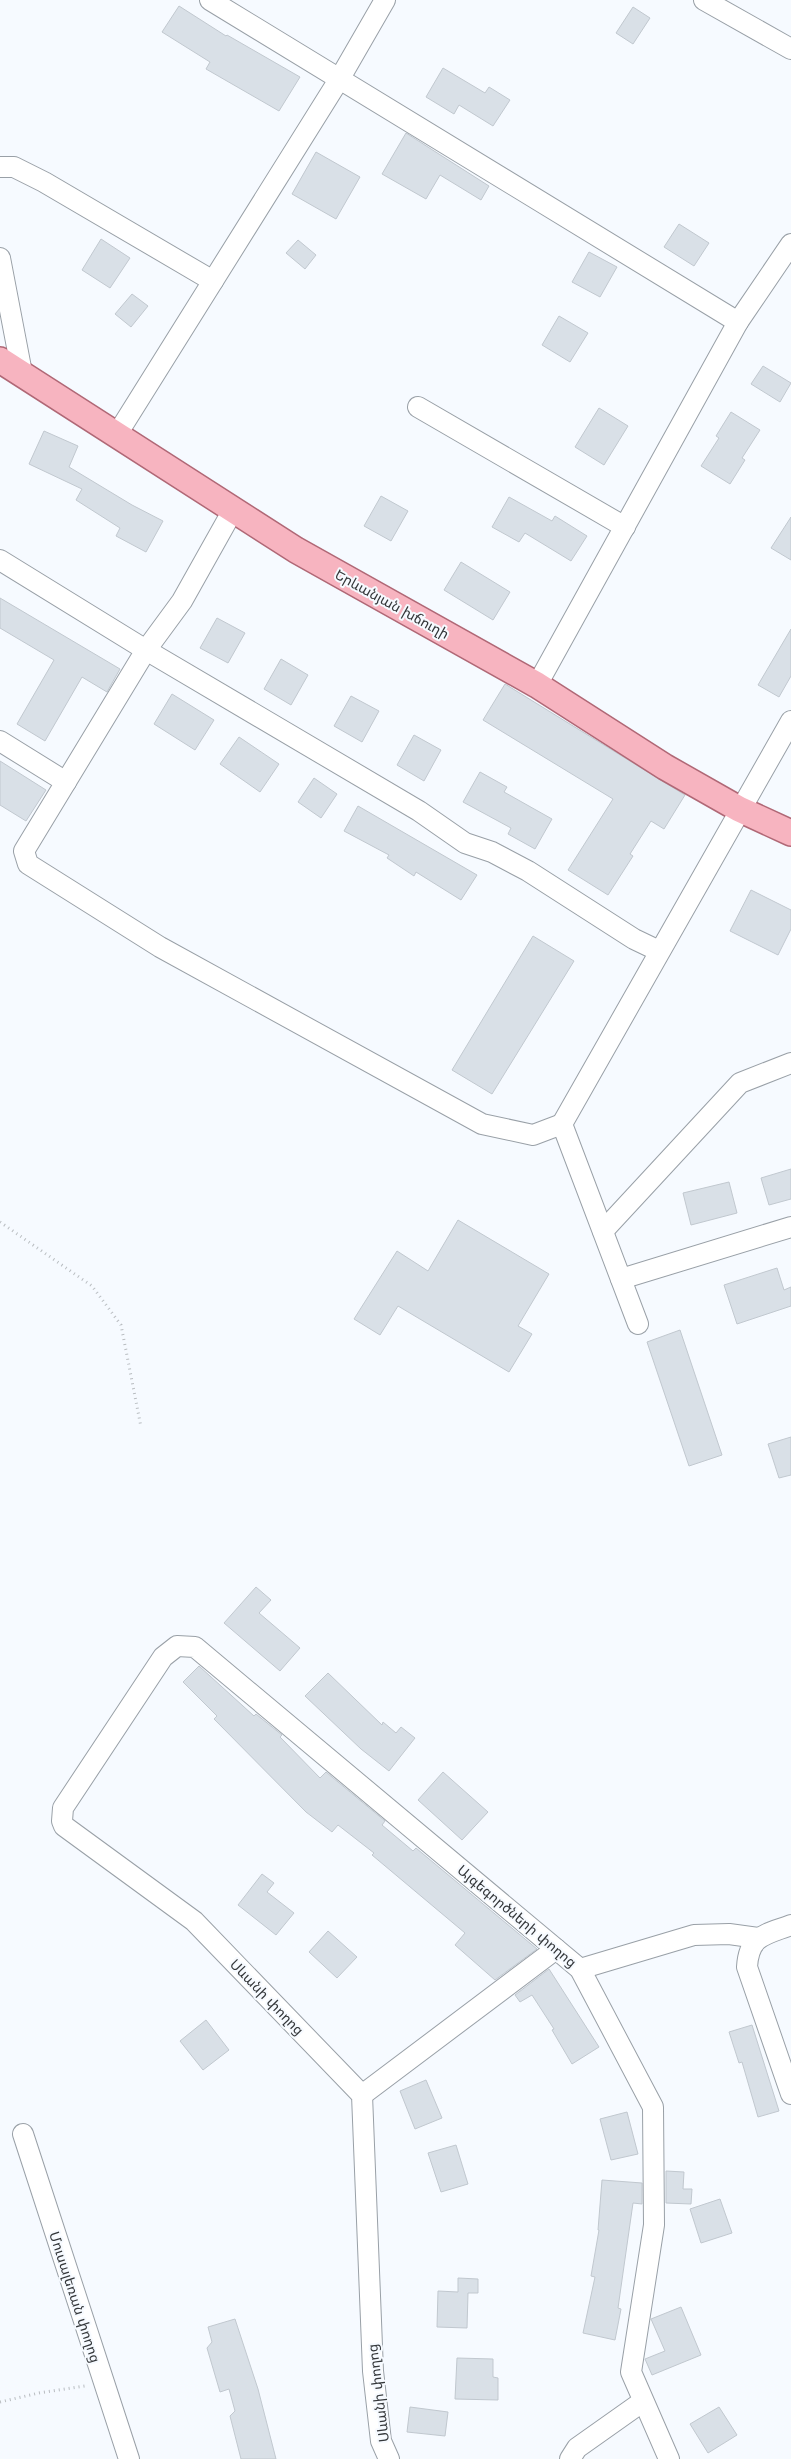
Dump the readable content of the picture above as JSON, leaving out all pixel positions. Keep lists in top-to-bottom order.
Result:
{
  "streets": {
    "main road": ["Երևանյան խճուղի"],
    "street": ["Այգեգործների փողոց", "Սևանի փողոց", "Մուսալեռան փողոց"]
  },
  "crossings": [
    ["Այգեգործների փողոց", "Սևանի փողոց"]
  ]
}
